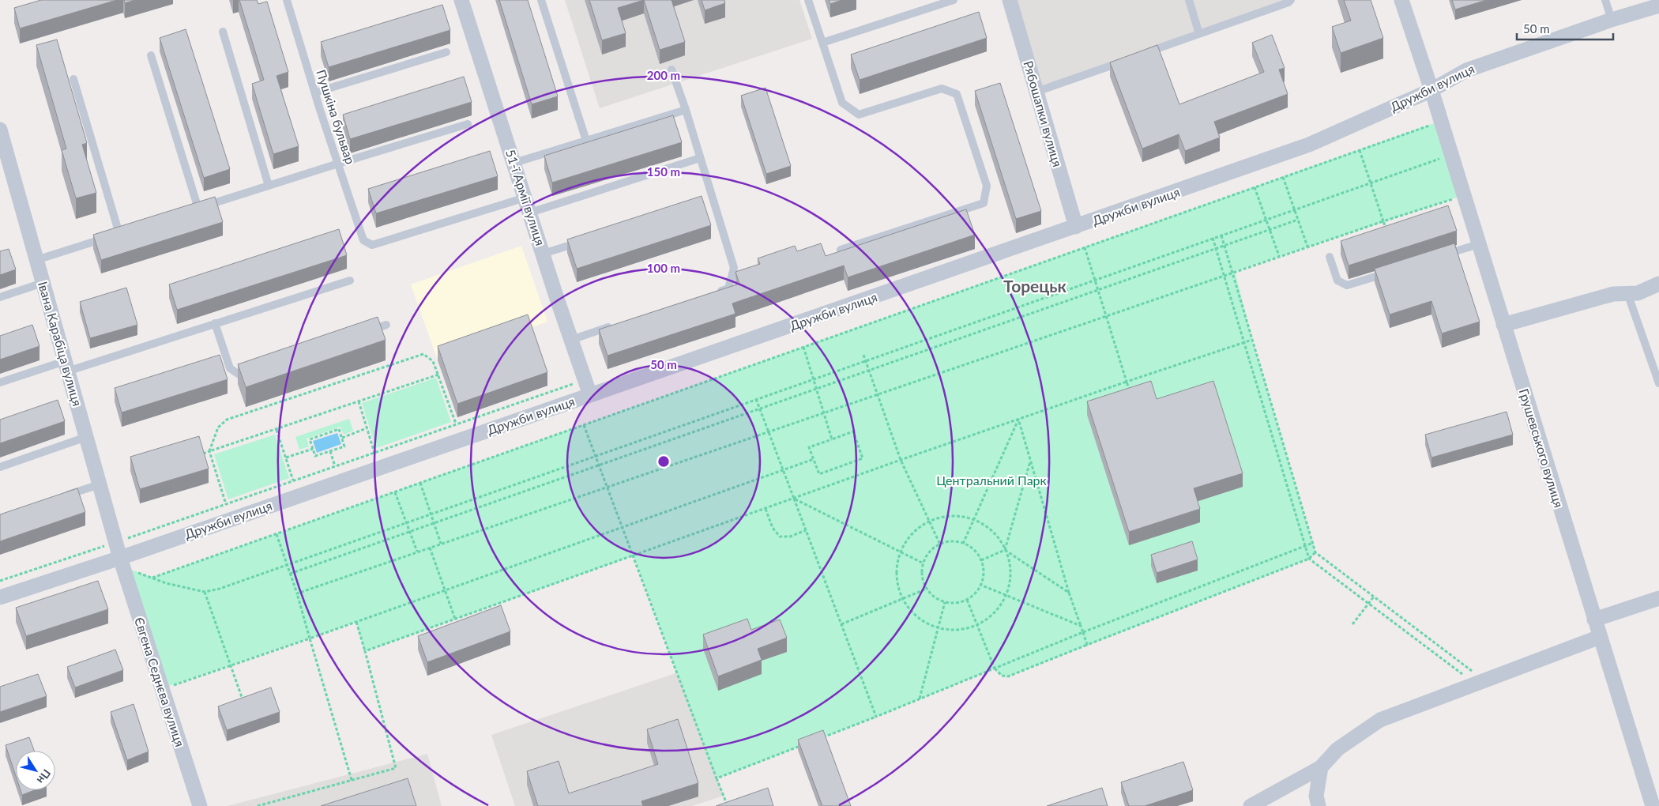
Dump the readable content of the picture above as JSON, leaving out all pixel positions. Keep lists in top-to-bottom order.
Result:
{
  "streets": {
    "street": [
      "Дружби вулиця",
      "Рябошапки вулиця",
      "51-ї Армії вулиця",
      "Івана Карабіца вулиця",
      "Грушевського вулиця",
      "Євгена Седнєва вулиця"
    ],
    "lane": ["Пушкіна бульвар"]
  },
  "crossings": [
    ["Дружби вулиця", "Рябошапки вулиця"],
    ["Дружби вулиця", "51-ї Армії вулиця"],
    ["Дружби вулиця", "Івана Карабіца вулиця"],
    ["Дружби вулиця", "Грушевського вулиця"],
    ["Дружби вулиця", "Євгена Седнєва вулиця"],
    ["Пушкіна бульвар", "51-ї Армії вулиця"],
    ["Івана Карабіца вулиця", "Євгена Седнєва вулиця"]
  ],
  "districts": ["Торецьк"],
  "parks": ["Центральний Парк"],
  "scale_bar": "50 m",
  "north": "bottom right",
  "rings": [
    "200 m",
    "150 m",
    "100 m",
    "50 m"
  ]
}
